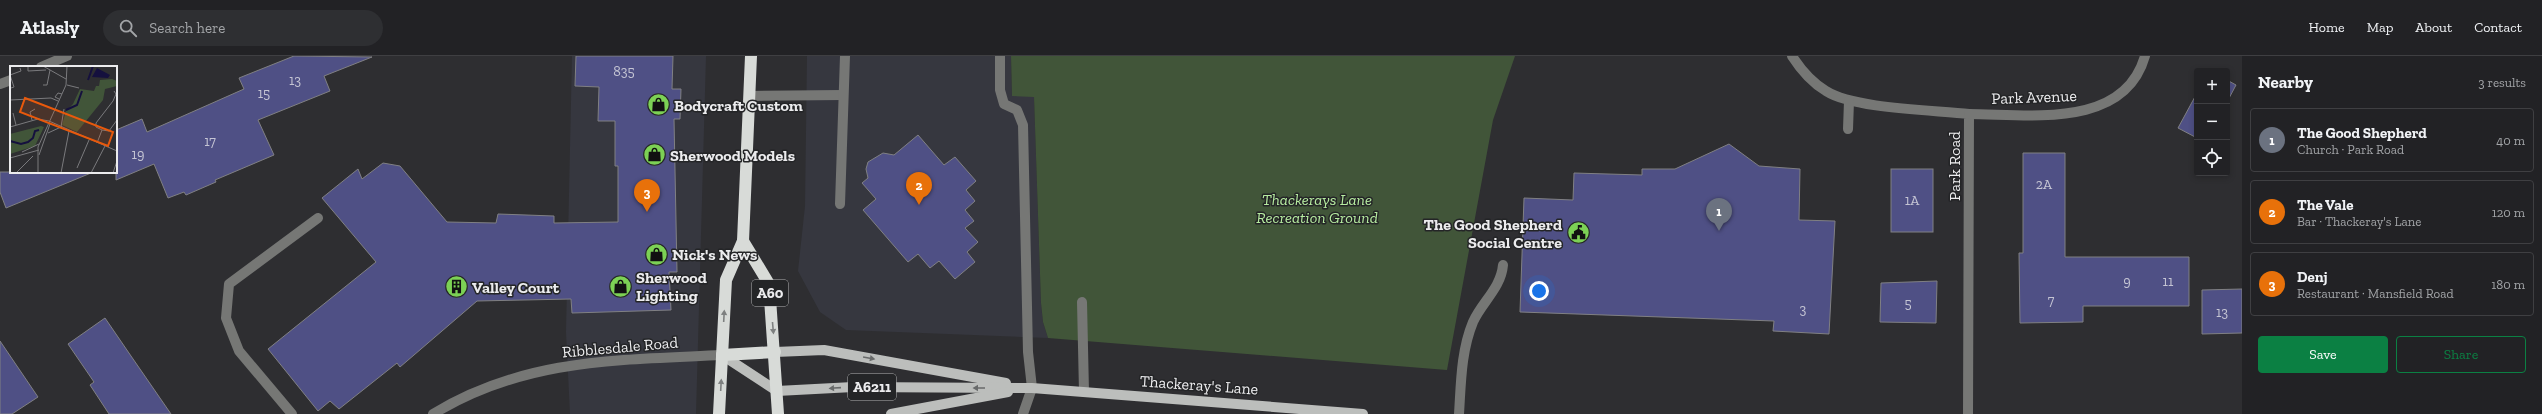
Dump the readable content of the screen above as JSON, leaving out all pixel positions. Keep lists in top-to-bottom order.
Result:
{
  "streets": {
    "highway": ["A60"],
    "main road": ["Thackeray's Lane", "A6211"],
    "street": ["Park Avenue", "Park Road", "Ribblesdale Road"]
  },
  "crossings": [
    ["Park Avenue", "Park Road"],
    ["A60", "Ribblesdale Road"],
    ["A60", "Thackeray's Lane"]
  ],
  "parks": ["Thackerays Lane Recreation Ground"],
  "places": {
    "shop": [
      "Bodycraft Custom",
      "Sherwood Models",
      "Nick's News",
      "Sherwood Lighting"
    ],
    "public building": ["The Good Shepherd Social Centre"],
    "building": ["Valley Court"]
  },
  "house_numbers": [
    "835",
    "13",
    "15",
    "17",
    "19",
    "2A",
    "1A",
    "9",
    "11",
    "7",
    "5",
    "3",
    "13"
  ],
  "page": {
    "header": "Atlasly",
    "search": "Search here",
    "nav": [
      "Home",
      "Map",
      "About",
      "Contact"
    ],
    "heading": ["Nearby", "3 results"],
    "map_buttons": ["+", "−"],
    "list": [
      {
        "mark": "1",
        "name": "The Good Shepherd",
        "note": "Church · Park Road",
        "value": "40 m"
      },
      {
        "mark": "2",
        "name": "The Vale",
        "note": "Bar · Thackeray's Lane",
        "value": "120 m"
      },
      {
        "mark": "3",
        "name": "Denj",
        "note": "Restaurant · Mansfield Road",
        "value": "180 m"
      }
    ],
    "pins": ["2", "3", "1"],
    "buttons": ["Save", "Share"]
  }
}
